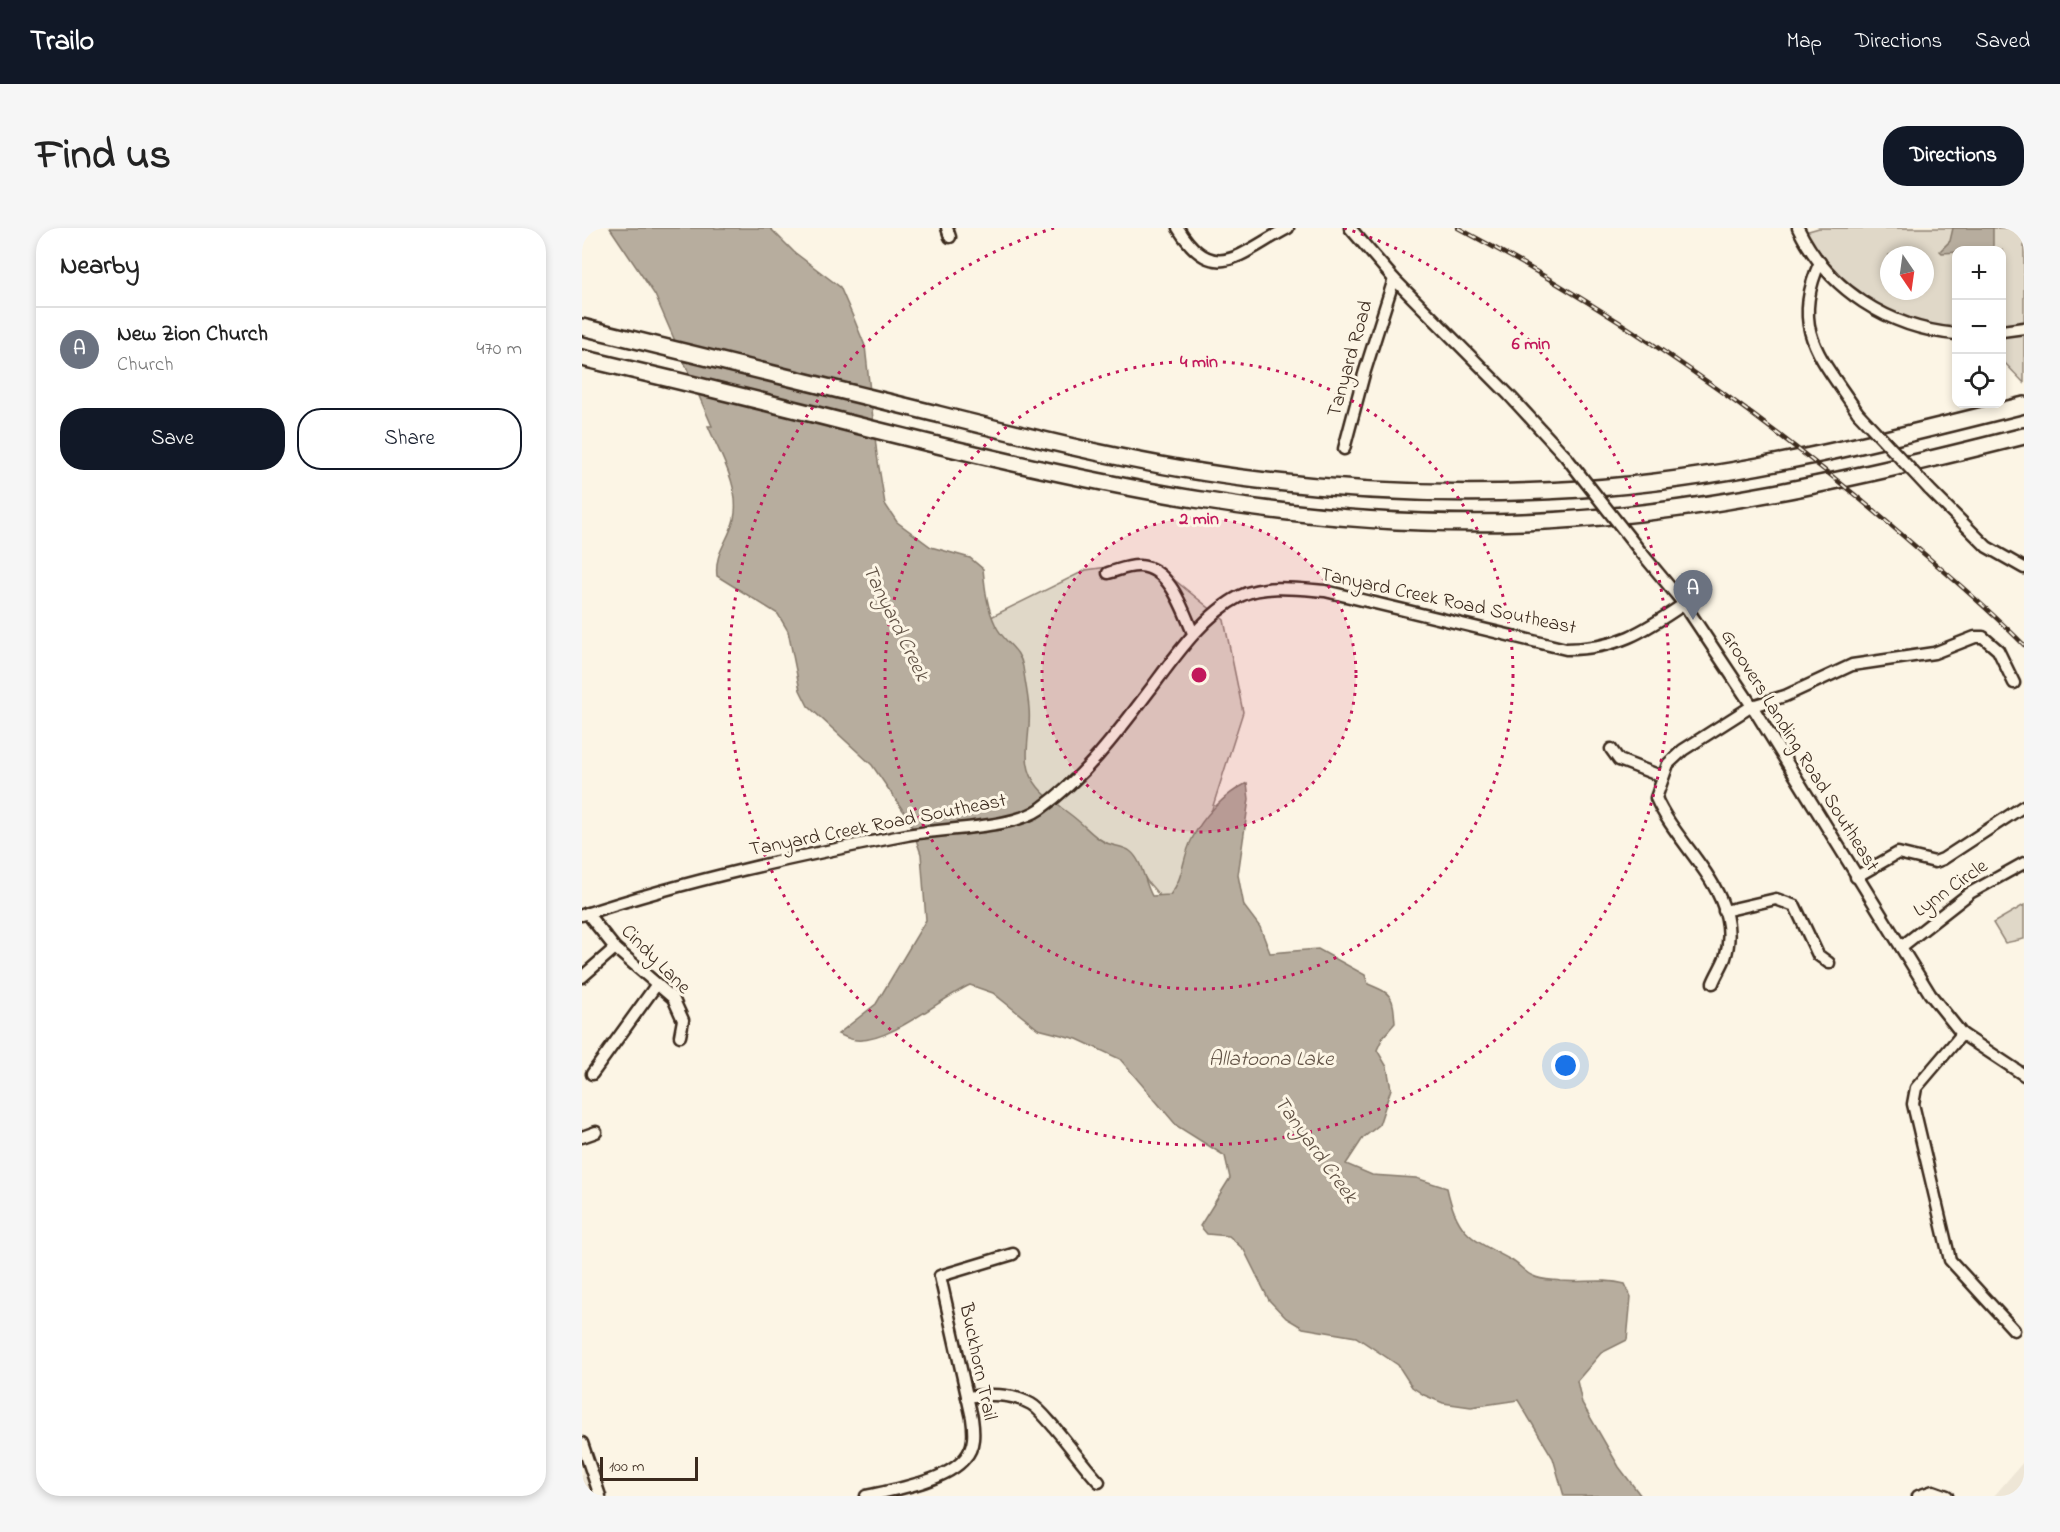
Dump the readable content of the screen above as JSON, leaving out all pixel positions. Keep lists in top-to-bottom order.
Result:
{
  "streets": {
    "street": [
      "Tanyard Road",
      "Tanyard Creek Road Southeast",
      "Groovers Landing Road Southeast",
      "Lynn Circle",
      "Cindy Lane",
      "Buckhorn Trail"
    ]
  },
  "crossings": [
    ["Tanyard Road", "Groovers Landing Road Southeast"],
    ["Tanyard Creek Road Southeast", "Groovers Landing Road Southeast"],
    ["Tanyard Creek Road Southeast", "Cindy Lane"],
    ["Groovers Landing Road Southeast", "Lynn Circle"]
  ],
  "water": ["Tanyard Creek", "Allatoona Lake"],
  "scale_bar": "100 m",
  "north": "bottom",
  "page": {
    "header": "Trailo",
    "nav": ["Map", "Directions", "Saved"],
    "title": "Find us",
    "buttons": [
      "Directions",
      ["Save", "Share"]
    ],
    "heading": "Nearby",
    "map_buttons": ["+", "−"],
    "list": [
      {
        "mark": "A",
        "name": "New Zion Church",
        "note": "Church",
        "value": "470 m"
      }
    ],
    "pins": "A",
    "scale": "100 m"
  },
  "rings": ["6 min", "4 min", "2 min"]
}
